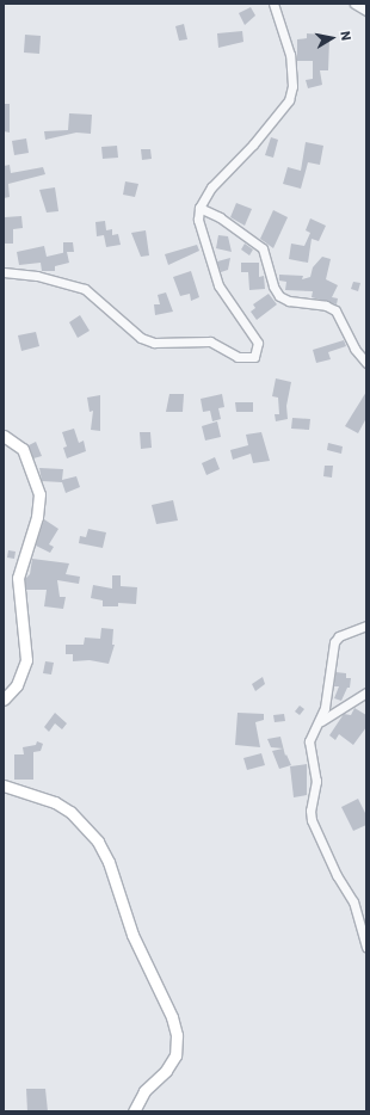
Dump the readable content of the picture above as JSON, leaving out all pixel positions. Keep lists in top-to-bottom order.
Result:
{
  "north": "right"
}
